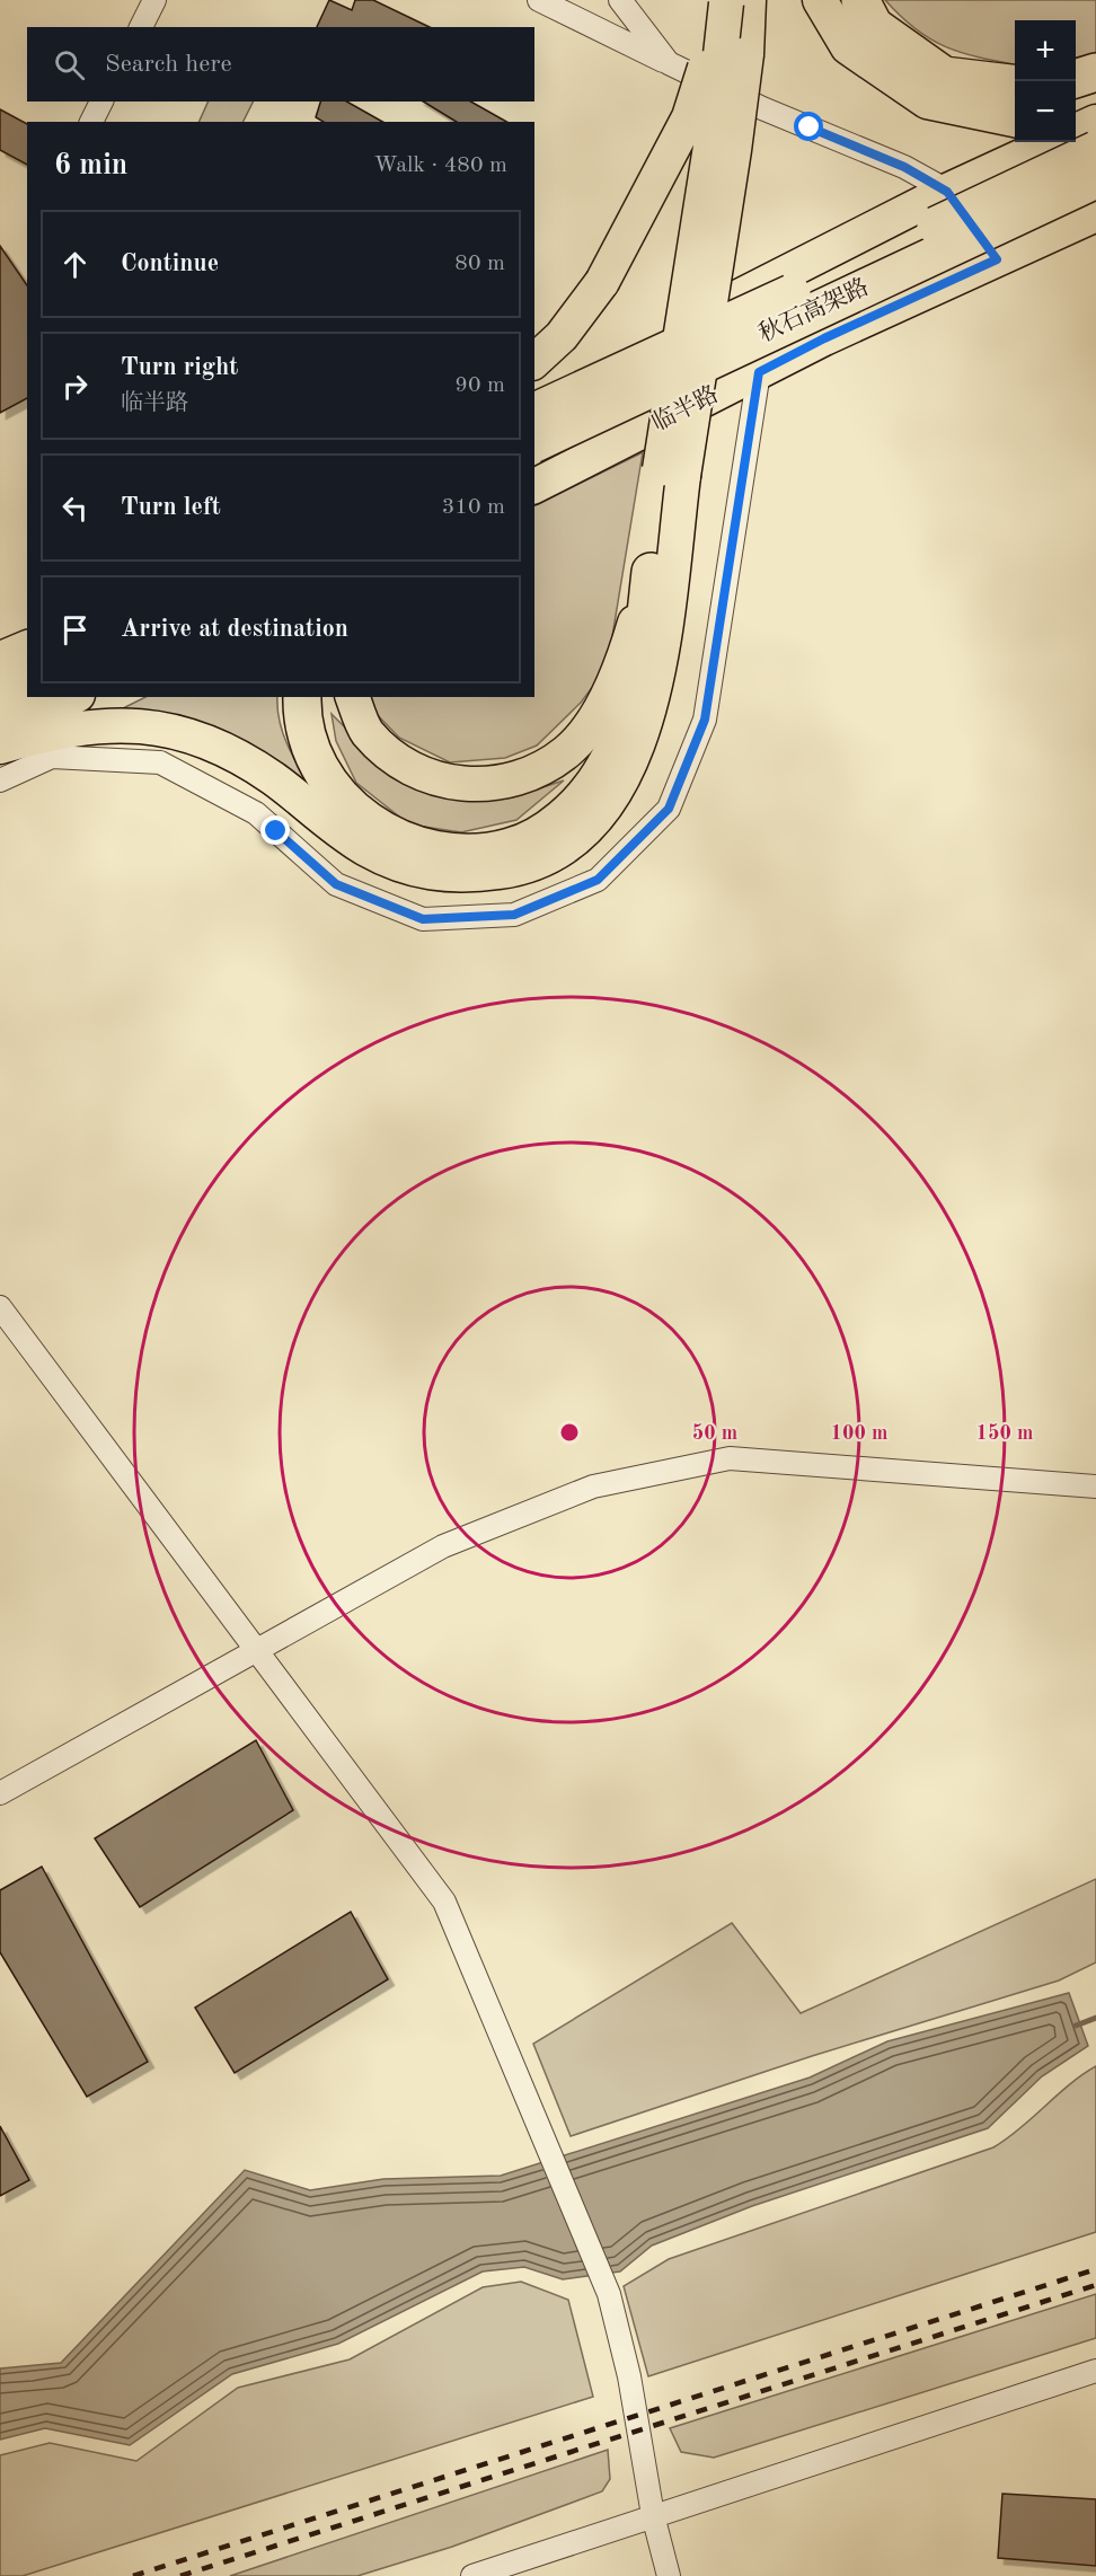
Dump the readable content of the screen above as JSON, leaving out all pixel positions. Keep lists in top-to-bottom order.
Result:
{
  "streets": {
    "highway": ["秋石高架路"],
    "main road": ["临半路"]
  },
  "page": {
    "map_buttons": ["+", "−"],
    "search": "Search here",
    "heading": ["6 min", "Walk · 480 m"],
    "list": [
      ["Continue", "80 m"],
      ["Turn right", "临半路", "90 m"],
      ["Turn left", "310 m"],
      "Arrive at destination"
    ]
  },
  "rings": ["50 m", "100 m", "150 m"]
}
